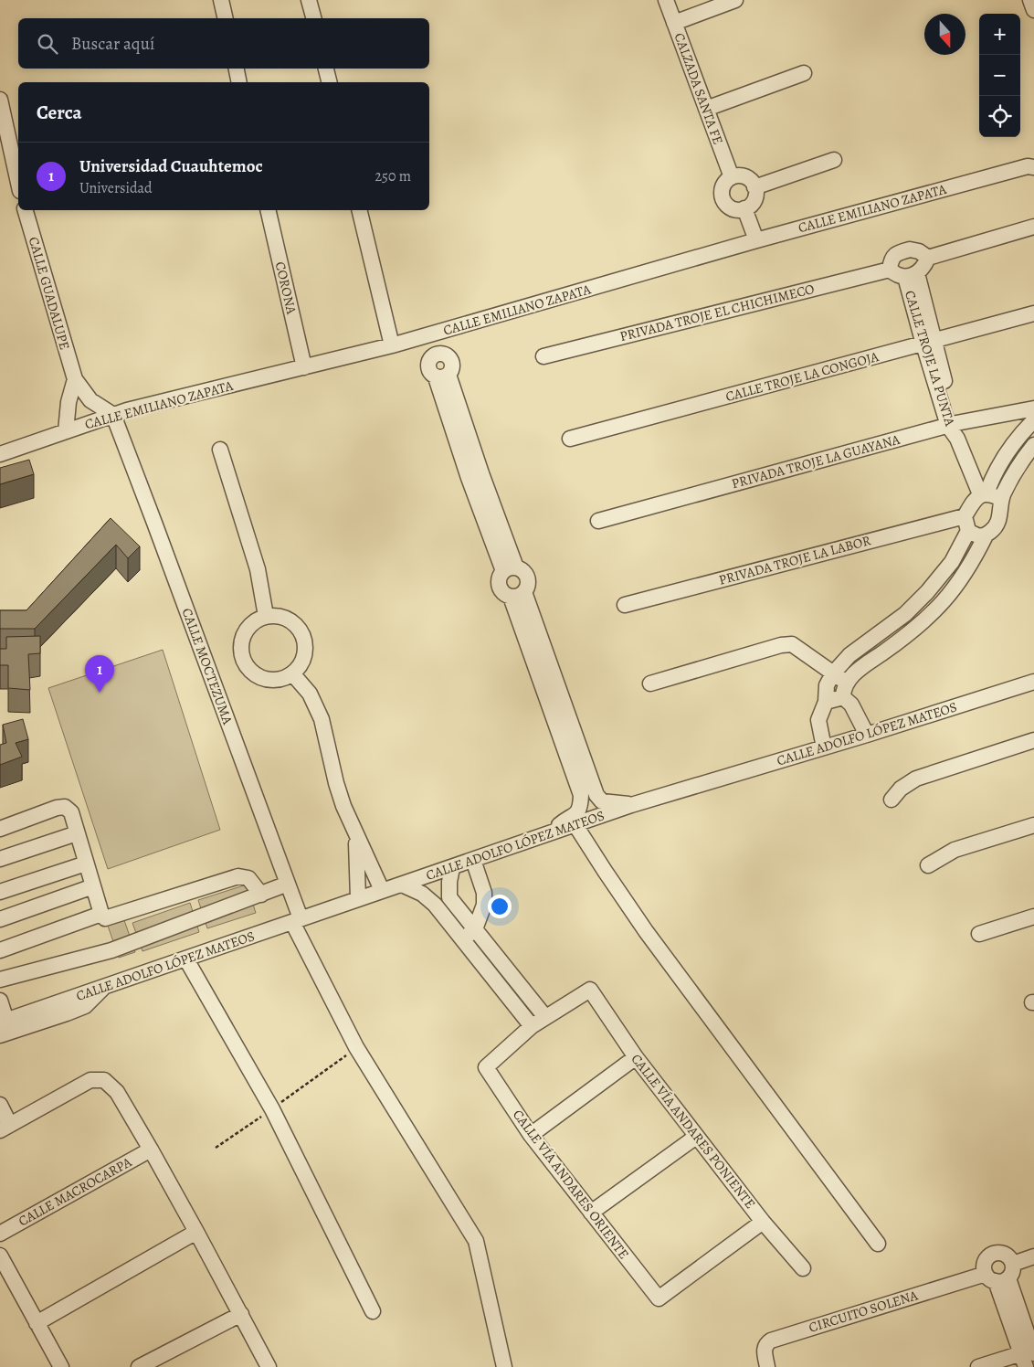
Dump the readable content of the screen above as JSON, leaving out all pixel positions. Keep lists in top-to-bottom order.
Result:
{
  "streets": {
    "street": [
      "CALZADA SANTA FE",
      "CALLE EMILIANO ZAPATA",
      "CORONA",
      "CALLE GUADALUPE",
      "PRIVADA TROJE EL CHICHIMECO",
      "CALLE TROJE LA PUNTA",
      "CALLE TROJE LA CONGOJA",
      "PRIVADA TROJE LA GUAYANA",
      "PRIVADA TROJE LA LABOR",
      "CALLE MOCTEZUMA",
      "CALLE ADOLFO LÓPEZ MATEOS",
      "CALLE VÍA ANDARES PONIENTE",
      "CALLE VÍA ANDARES ORIENTE",
      "CALLE MACROCARPA",
      "CIRCUITO SOLENA"
    ]
  },
  "crossings": [
    ["CALLE EMILIANO ZAPATA", "CORONA"],
    ["CALLE EMILIANO ZAPATA", "CALLE GUADALUPE"],
    ["CALLE EMILIANO ZAPATA", "CALLE MOCTEZUMA"],
    ["CALLE GUADALUPE", "CALLE MOCTEZUMA"],
    ["PRIVADA TROJE EL CHICHIMECO", "CALLE TROJE LA PUNTA"],
    ["CALLE TROJE LA PUNTA", "CALLE TROJE LA CONGOJA"],
    ["CALLE TROJE LA PUNTA", "PRIVADA TROJE LA GUAYANA"],
    ["CALLE TROJE LA PUNTA", "PRIVADA TROJE LA LABOR"],
    ["CALLE MOCTEZUMA", "CALLE ADOLFO LÓPEZ MATEOS"],
    ["CALLE VÍA ANDARES PONIENTE", "CALLE VÍA ANDARES ORIENTE"]
  ],
  "north": "bottom",
  "page": {
    "map_buttons": ["+", "−"],
    "search": "Buscar aquí",
    "heading": "Cerca",
    "list": [
      {
        "mark": "1",
        "name": "Universidad Cuauhtemoc",
        "note": "Universidad",
        "value": "250 m"
      }
    ],
    "pins": "1"
  }
}
